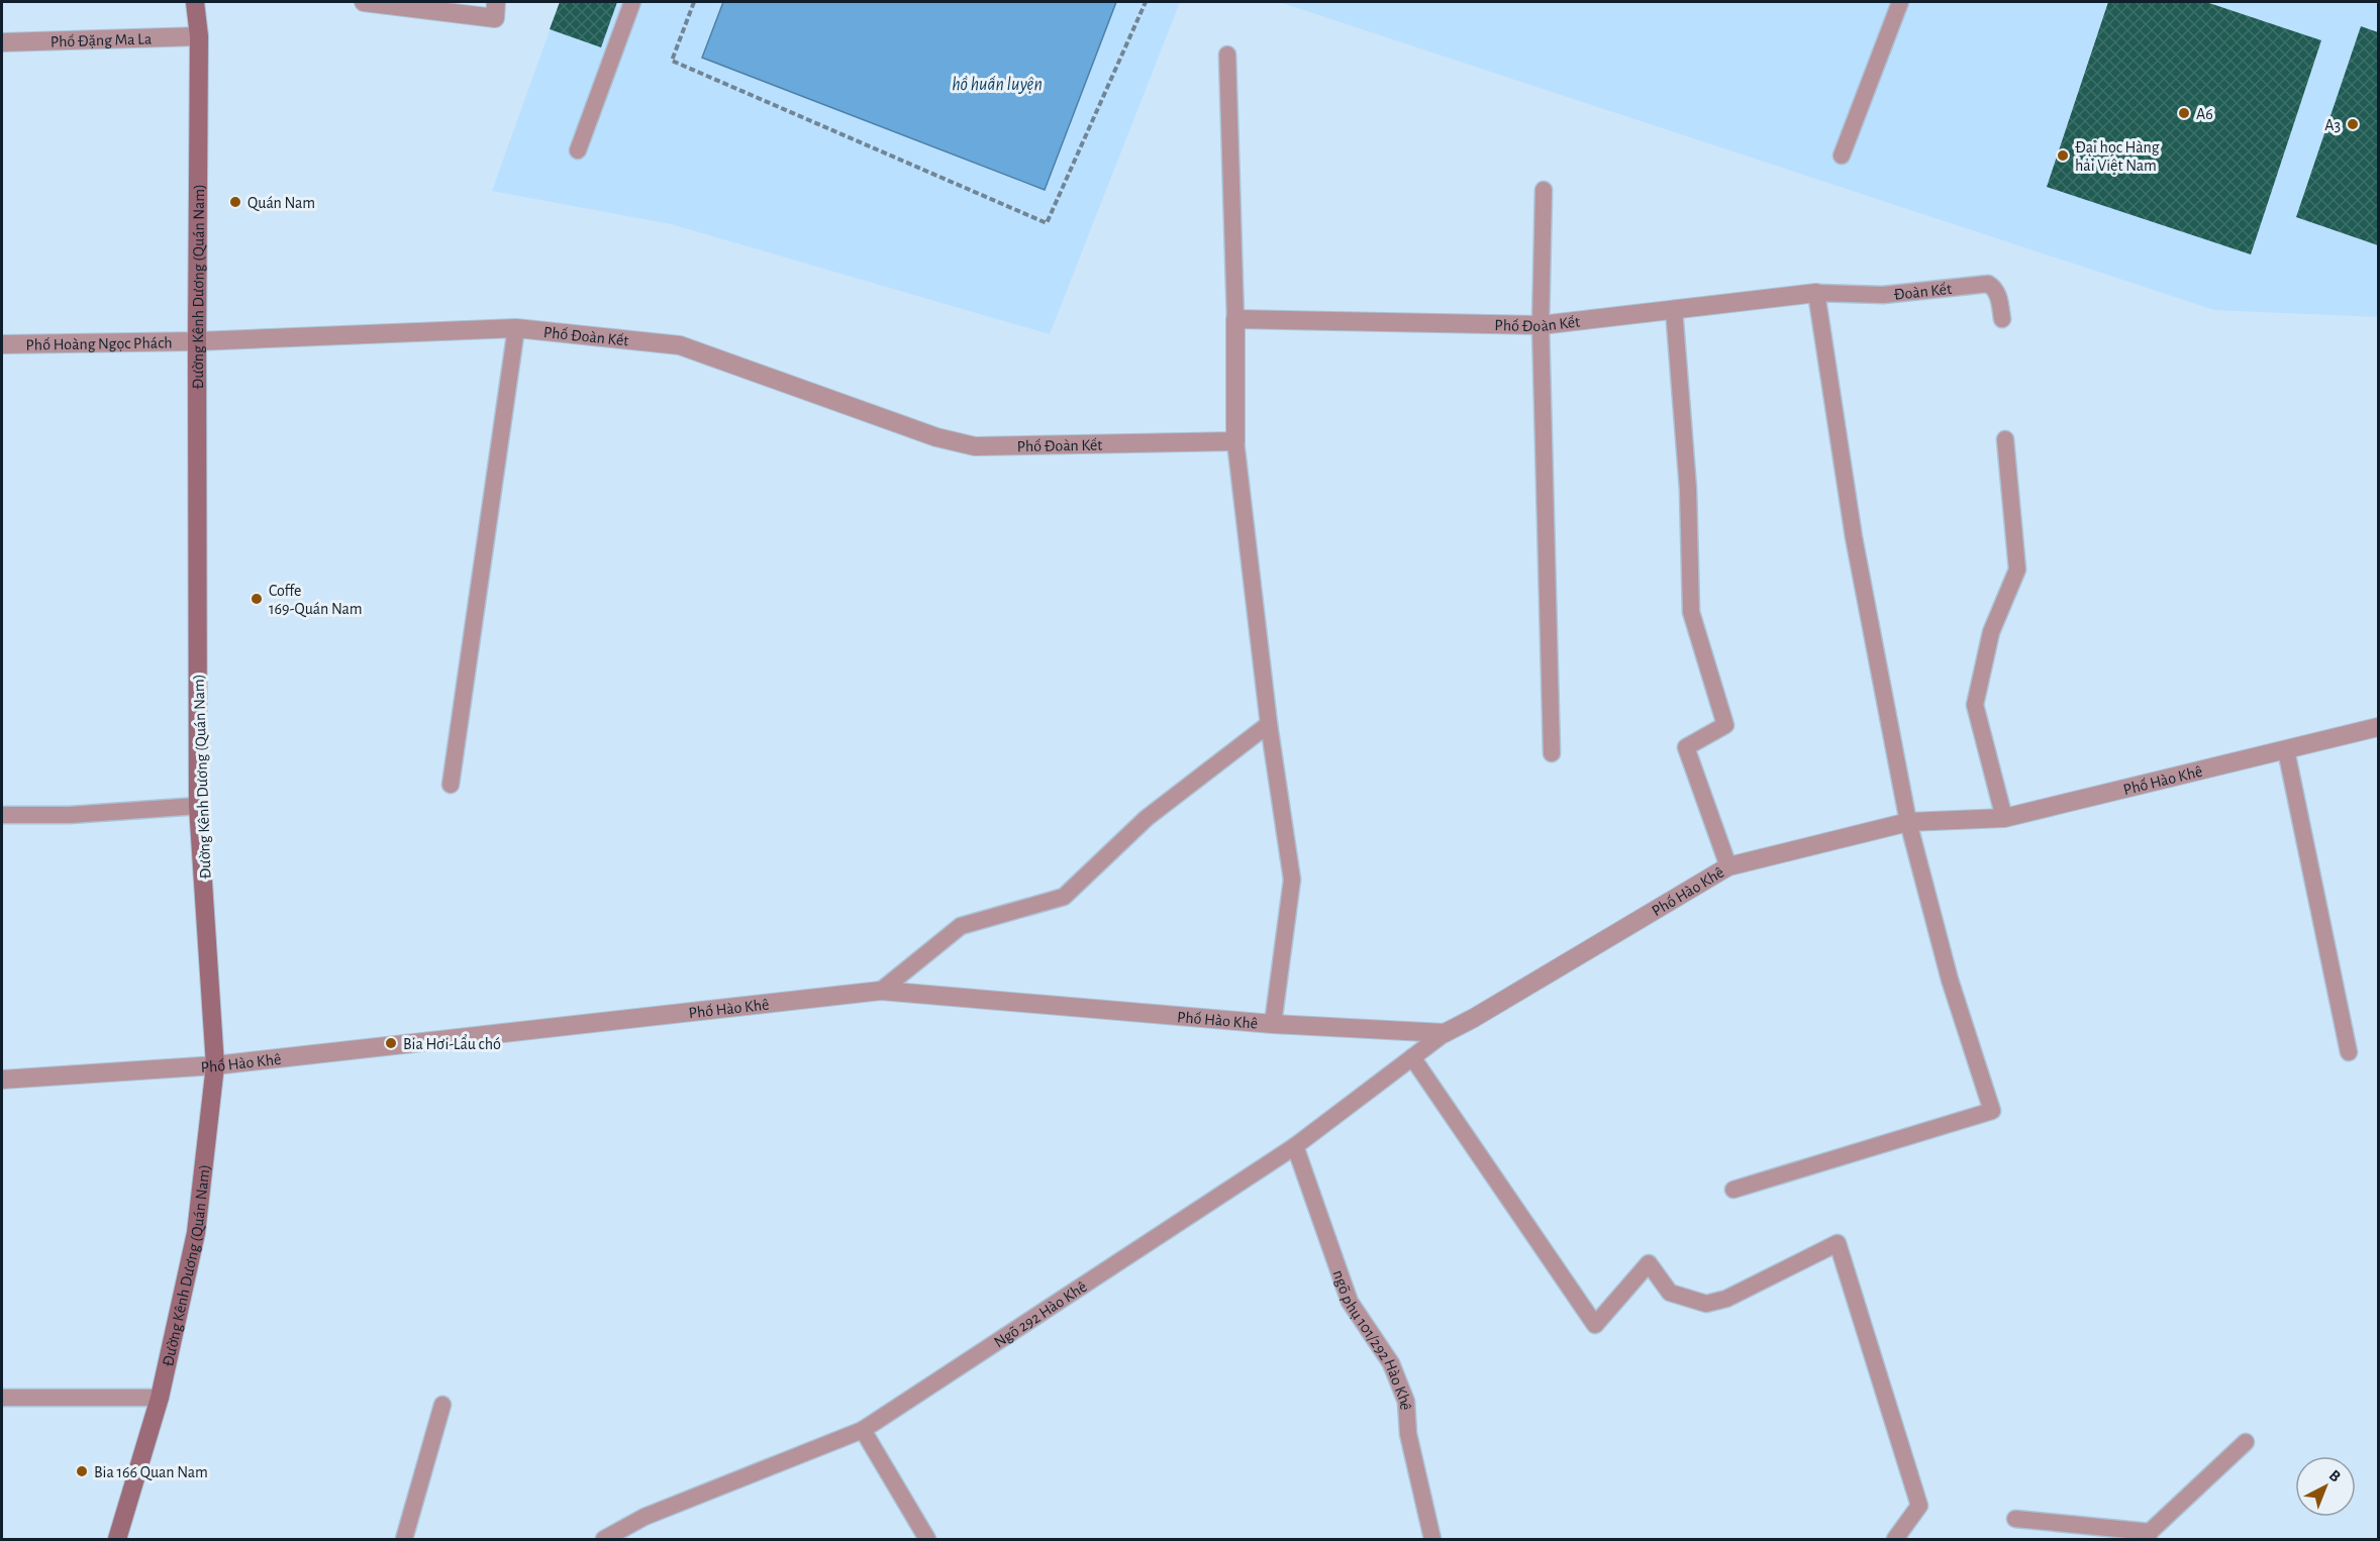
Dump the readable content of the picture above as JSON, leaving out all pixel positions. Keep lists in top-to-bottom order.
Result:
{
  "streets": {
    "street": [
      "Phố Đặng Ma La",
      "Đường Kênh Dương (Quán Nam)",
      "Phố Đoàn Kết",
      "Phố Hoàng Ngọc Phách",
      "Phố Hào Khê"
    ],
    "lane": ["Đoàn Kết", "Ngõ 292 Hào Khê", "ngõ phụ 101/292 Hào Khê"]
  },
  "crossings": [
    ["Phố Đặng Ma La", "Đường Kênh Dương (Quán Nam)"],
    ["Đường Kênh Dương (Quán Nam)", "Phố Đoàn Kết"],
    ["Đường Kênh Dương (Quán Nam)", "Phố Hoàng Ngọc Phách"],
    ["Đường Kênh Dương (Quán Nam)", "Phố Hào Khê"],
    ["Đoàn Kết", "Phố Đoàn Kết"],
    ["Phố Đoàn Kết", "Phố Hoàng Ngọc Phách"],
    ["Phố Hào Khê", "Ngõ 292 Hào Khê"],
    ["Ngõ 292 Hào Khê", "ngõ phụ 101/292 Hào Khê"]
  ],
  "water": ["hồ huấn luyện"],
  "places": [
    "A6",
    "A3",
    "Đại học Hàng hải Việt Nam",
    "Quán Nam",
    "Coffe 169-Quán Nam",
    "Bia Hơi-Lẩu chó",
    "Bia 166 Quan Nam"
  ],
  "north": "top right"
}
